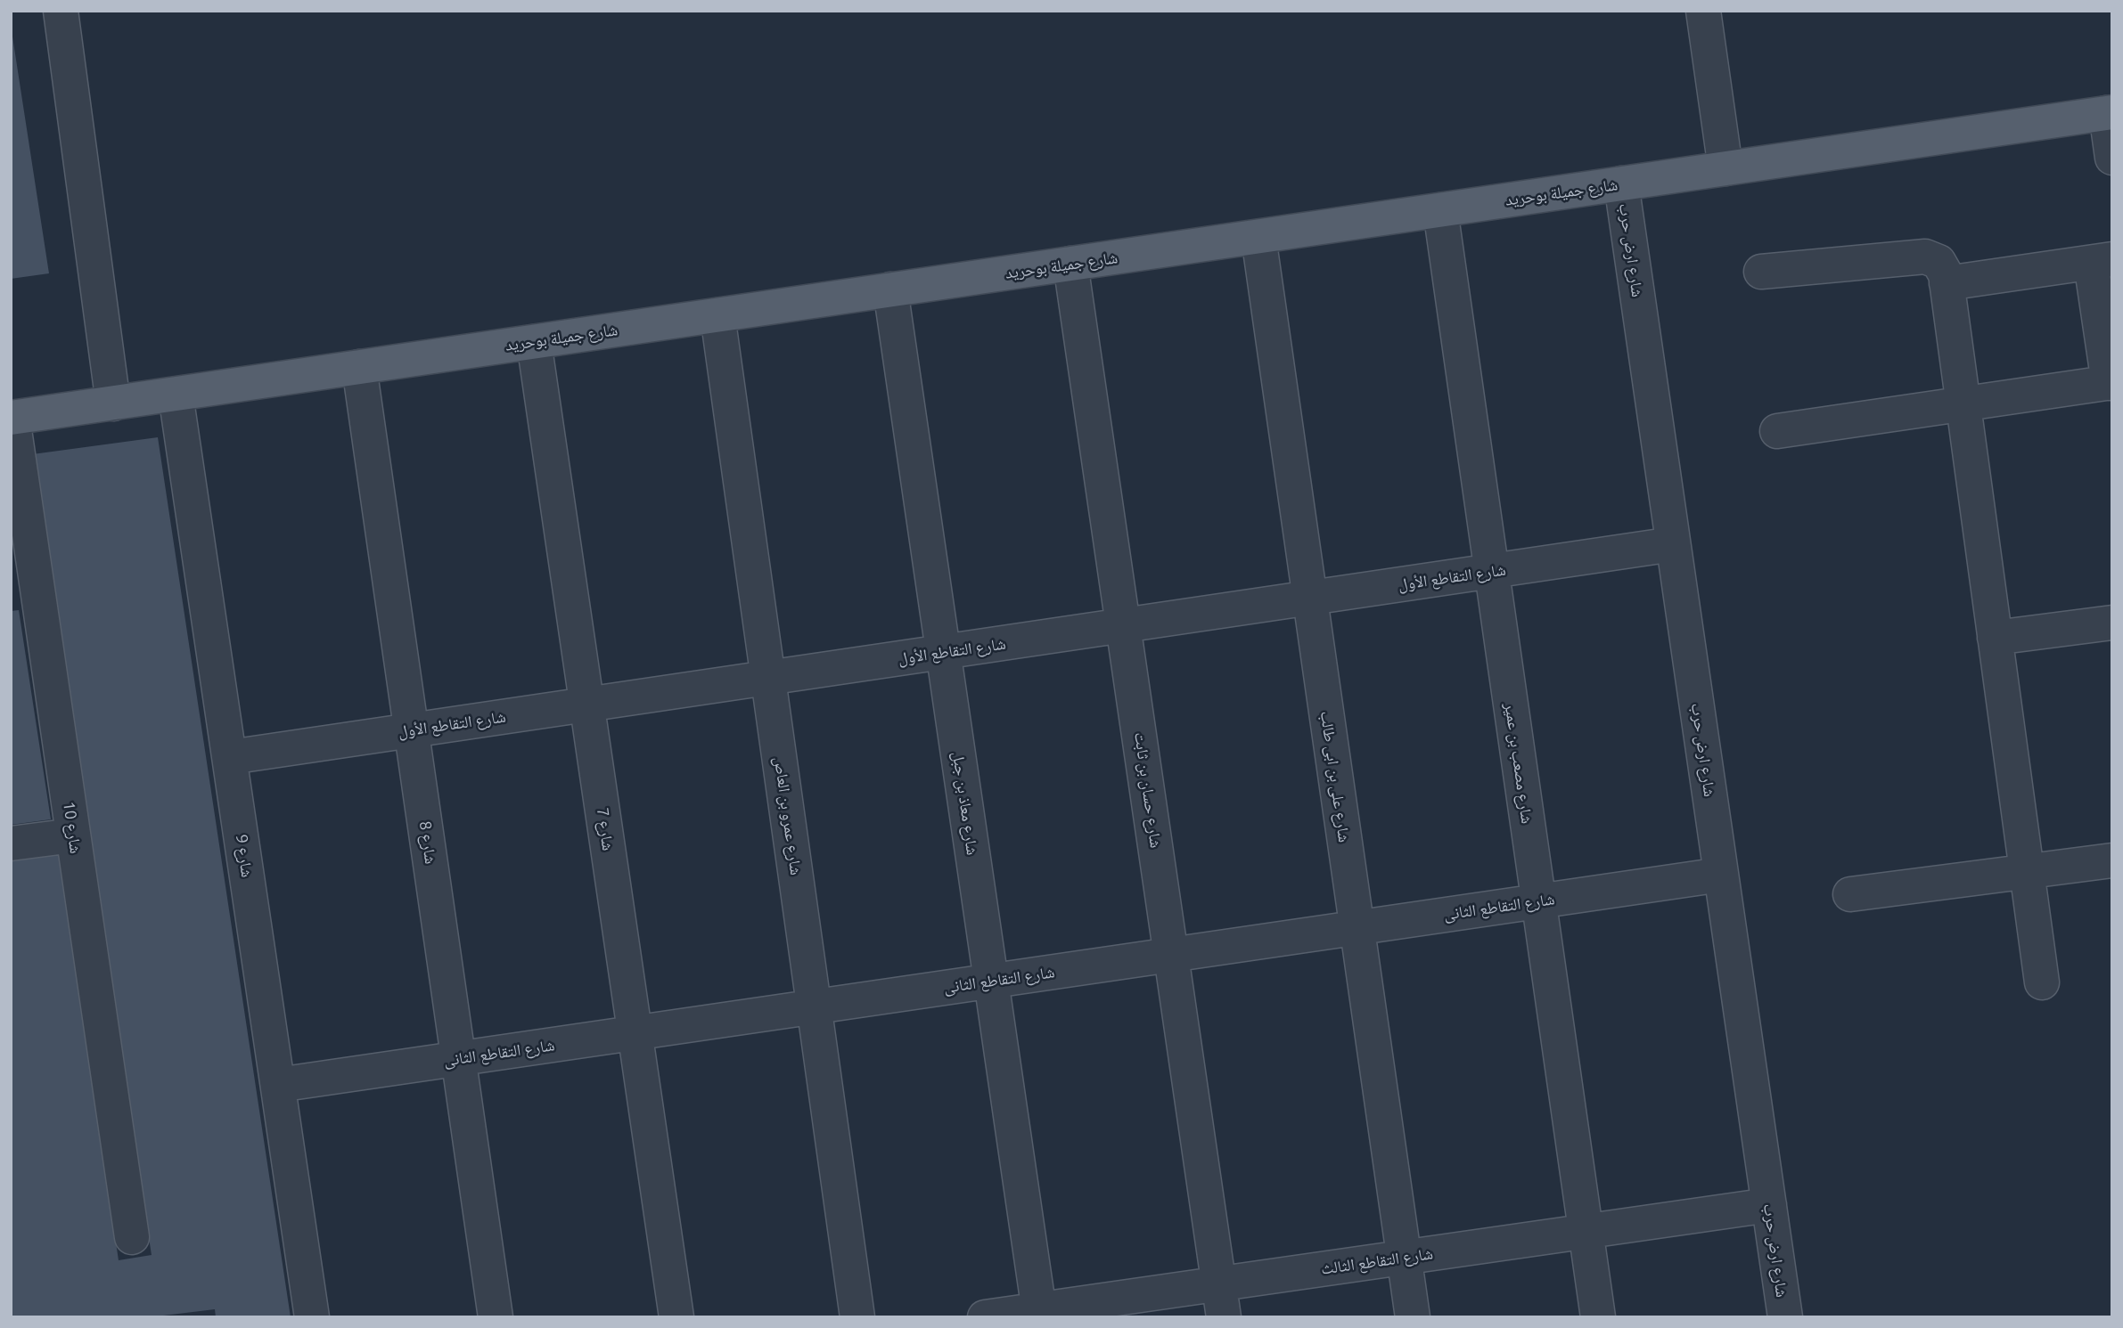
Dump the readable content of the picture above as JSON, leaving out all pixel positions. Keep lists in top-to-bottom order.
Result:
{
  "streets": {
    "main road": ["شارع جميلة بوحريد"],
    "street": [
      "شارع ارض حرب",
      "شارع التقاطع الأول",
      "شارع مصعب بن عمير",
      "شارع على بن ابى طالب",
      "شارع حسان بن ثابت",
      "شارع معاذ بن جبل",
      "شارع عمرو بن العاص",
      "شارع 10",
      "شارع 7",
      "شارع 8",
      "شارع 9",
      "شارع التقاطع الثانى",
      "شارع التقاطع الثالث"
    ]
  },
  "crossings": [
    ["شارع جميلة بوحريد", "شارع ارض حرب"],
    ["شارع جميلة بوحريد", "شارع مصعب بن عمير"],
    ["شارع جميلة بوحريد", "شارع على بن ابى طالب"],
    ["شارع جميلة بوحريد", "شارع حسان بن ثابت"],
    ["شارع جميلة بوحريد", "شارع معاذ بن جبل"],
    ["شارع جميلة بوحريد", "شارع عمرو بن العاص"],
    ["شارع جميلة بوحريد", "شارع 10"],
    ["شارع جميلة بوحريد", "شارع 7"],
    ["شارع جميلة بوحريد", "شارع 8"],
    ["شارع جميلة بوحريد", "شارع 9"],
    ["شارع ارض حرب", "شارع التقاطع الأول"],
    ["شارع ارض حرب", "شارع التقاطع الثانى"],
    ["شارع ارض حرب", "شارع التقاطع الثالث"],
    ["شارع التقاطع الأول", "شارع مصعب بن عمير"],
    ["شارع التقاطع الأول", "شارع على بن ابى طالب"],
    ["شارع التقاطع الأول", "شارع حسان بن ثابت"],
    ["شارع التقاطع الأول", "شارع معاذ بن جبل"],
    ["شارع التقاطع الأول", "شارع عمرو بن العاص"],
    ["شارع التقاطع الأول", "شارع 7"],
    ["شارع التقاطع الأول", "شارع 8"],
    ["شارع التقاطع الأول", "شارع 9"],
    ["شارع مصعب بن عمير", "شارع التقاطع الثانى"],
    ["شارع مصعب بن عمير", "شارع التقاطع الثالث"],
    ["شارع على بن ابى طالب", "شارع التقاطع الثانى"],
    ["شارع على بن ابى طالب", "شارع التقاطع الثالث"],
    ["شارع حسان بن ثابت", "شارع التقاطع الثانى"],
    ["شارع حسان بن ثابت", "شارع التقاطع الثالث"],
    ["شارع معاذ بن جبل", "شارع التقاطع الثانى"],
    ["شارع معاذ بن جبل", "شارع التقاطع الثالث"],
    ["شارع عمرو بن العاص", "شارع التقاطع الثانى"],
    ["شارع 7", "شارع التقاطع الثانى"],
    ["شارع 8", "شارع التقاطع الثانى"],
    ["شارع 9", "شارع التقاطع الثانى"]
  ]
}
